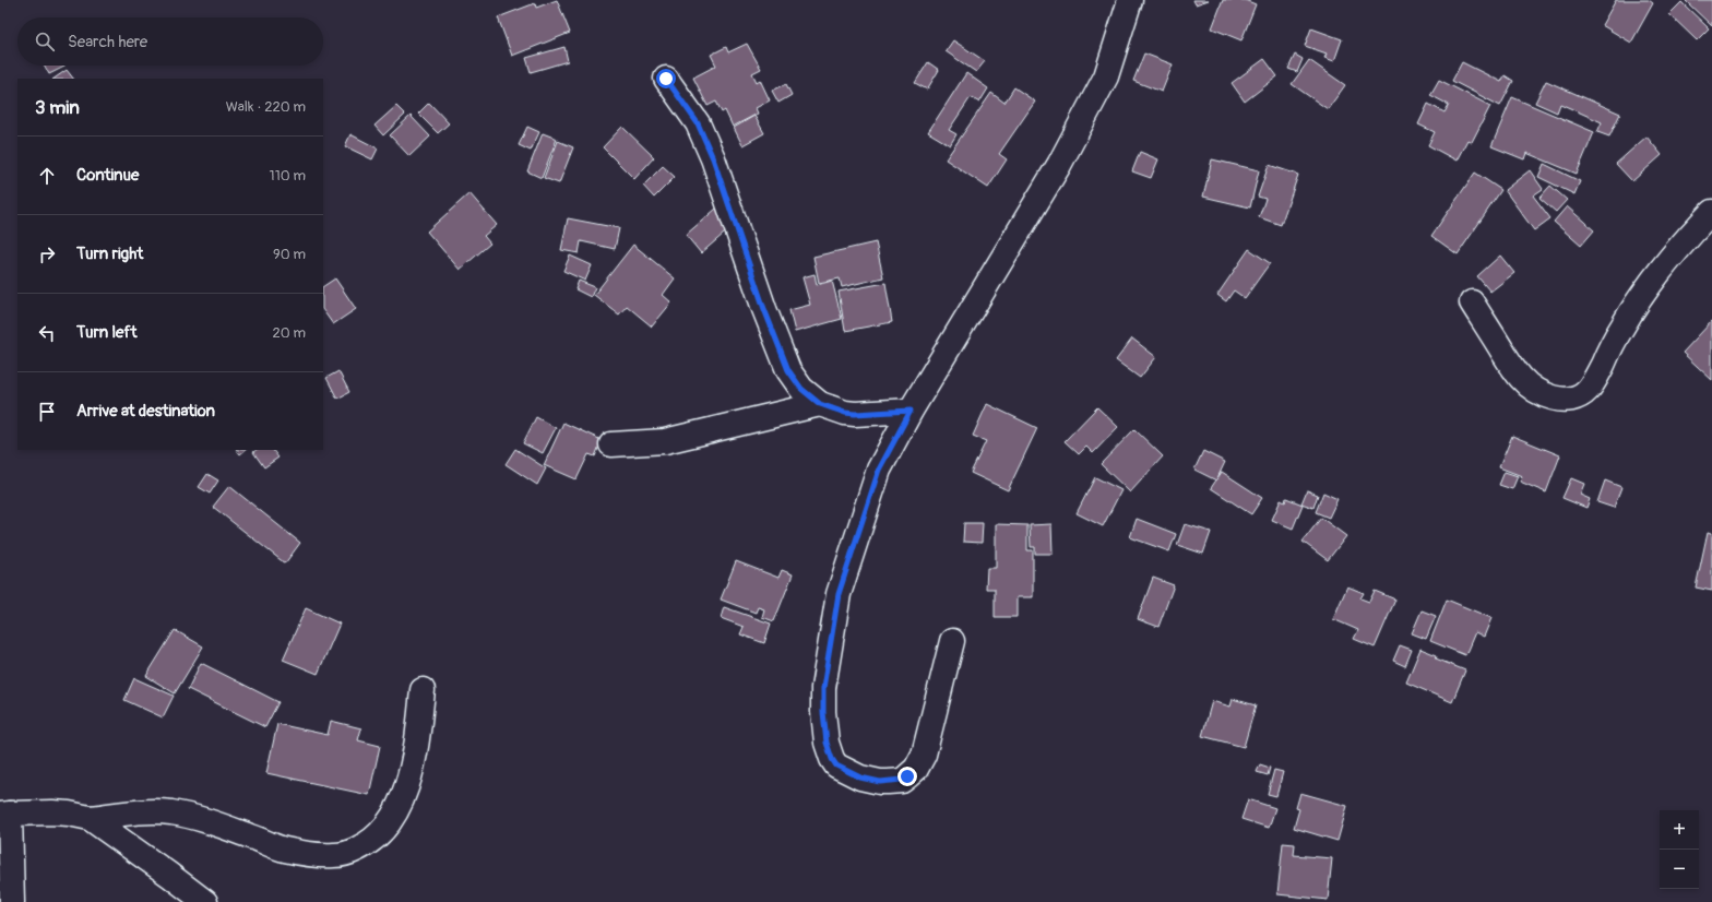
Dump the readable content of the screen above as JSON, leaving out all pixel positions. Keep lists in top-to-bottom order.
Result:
{
  "page": {
    "search": "Search here",
    "heading": ["3 min", "Walk · 220 m"],
    "list": [
      ["Continue", "110 m"],
      ["Turn right", "90 m"],
      ["Turn left", "20 m"],
      "Arrive at destination"
    ],
    "map_buttons": ["+", "−"]
  }
}
